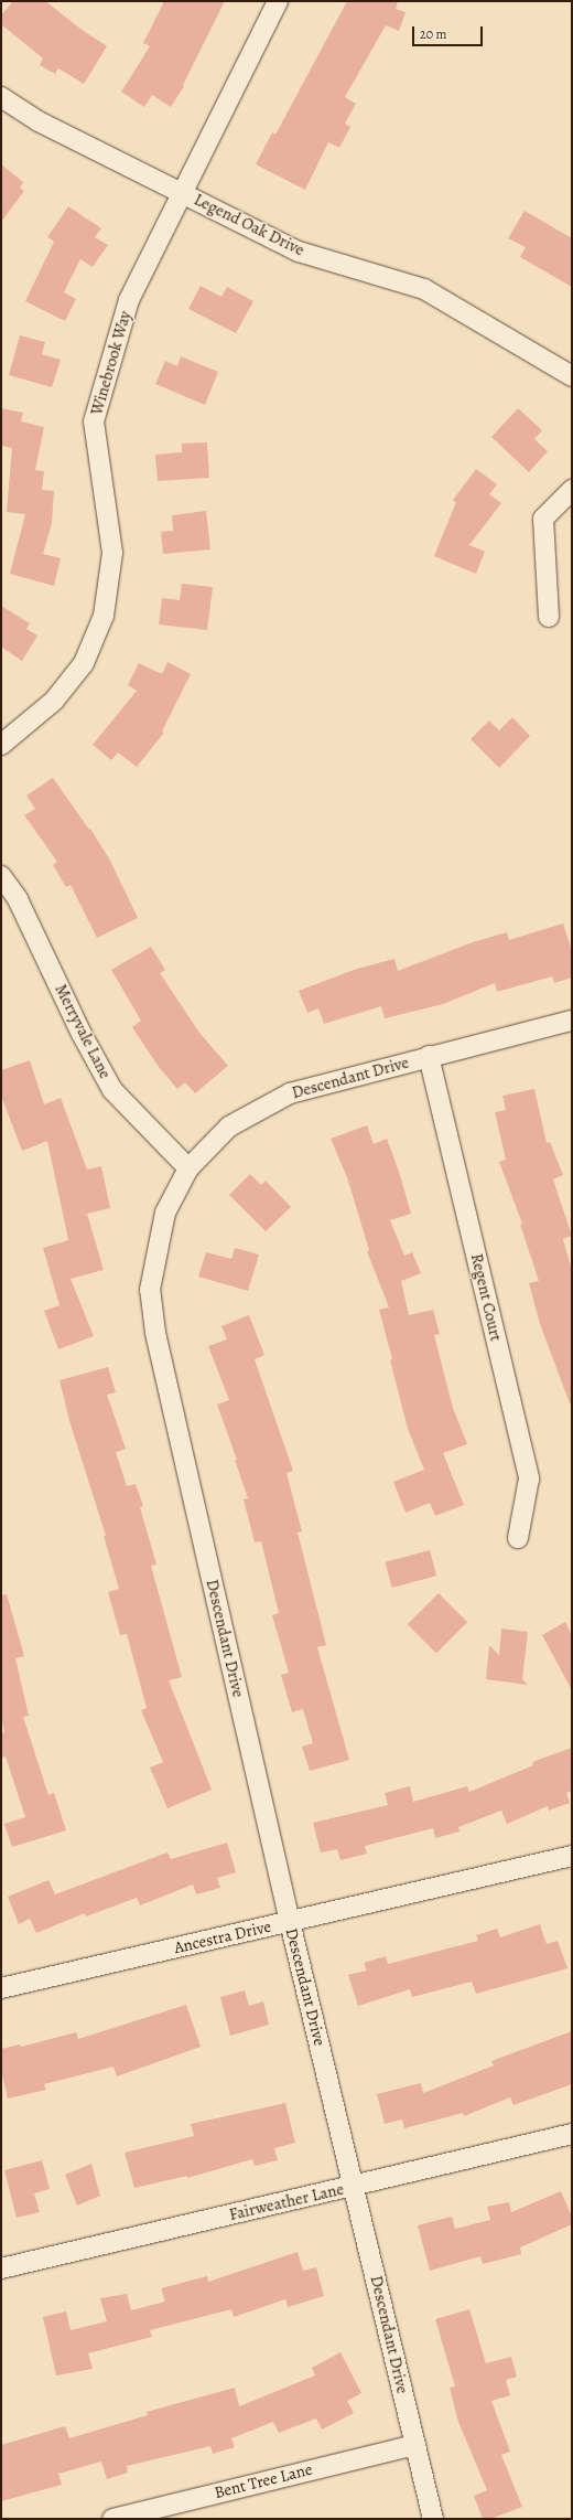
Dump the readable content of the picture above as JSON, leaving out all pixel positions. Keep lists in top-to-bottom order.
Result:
{
  "streets": {
    "street": [
      "Legend Oak Drive",
      "Winebrook Way",
      "Merryvale Lane",
      "Descendant Drive",
      "Regent Court",
      "Ancestra Drive",
      "Fairweather Lane",
      "Bent Tree Lane"
    ]
  },
  "crossings": [
    ["Legend Oak Drive", "Winebrook Way"],
    ["Merryvale Lane", "Descendant Drive"],
    ["Descendant Drive", "Regent Court"],
    ["Descendant Drive", "Ancestra Drive"],
    ["Descendant Drive", "Fairweather Lane"],
    ["Descendant Drive", "Bent Tree Lane"]
  ],
  "scale_bar": "20 m"
}
